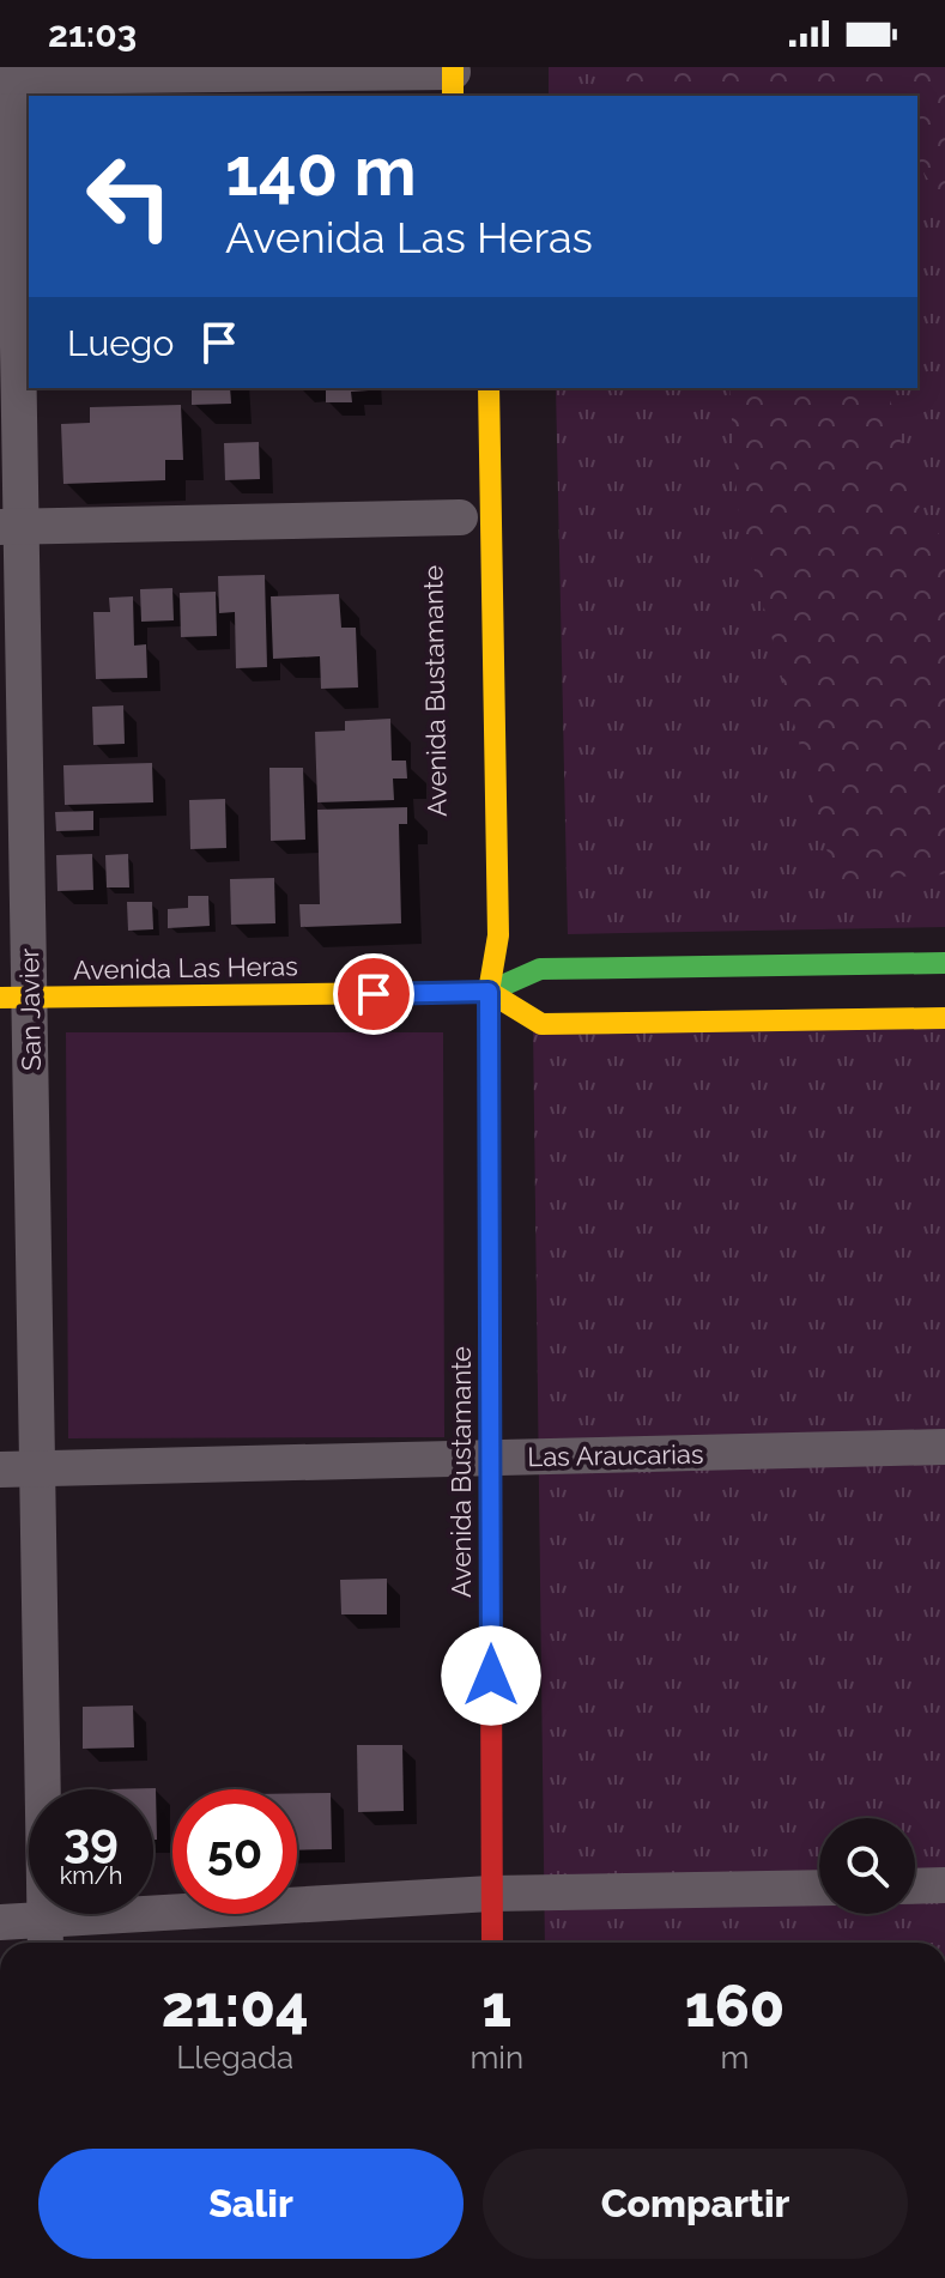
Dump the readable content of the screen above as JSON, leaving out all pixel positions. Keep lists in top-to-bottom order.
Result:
{
  "streets": {
    "main road": ["Avenida Bustamante", "Avenida Las Heras"],
    "street": ["San Javier", "Las Araucarias"]
  },
  "crossings": [
    ["Avenida Bustamante", "Avenida Las Heras"],
    ["Avenida Bustamante", "Las Araucarias"],
    ["Avenida Las Heras", "San Javier"],
    ["San Javier", "Las Araucarias"]
  ],
  "page": {
    "status": "21:03",
    "turn": ["140 m", "Avenida Las Heras"],
    "then": "Luego",
    "speed": "39 km/h",
    "limit": "50",
    "eta": [
      "21:04",
      "Llegada",
      "1",
      "min",
      "160",
      "m"
    ],
    "buttons": ["Salir", "Compartir"]
  }
}
